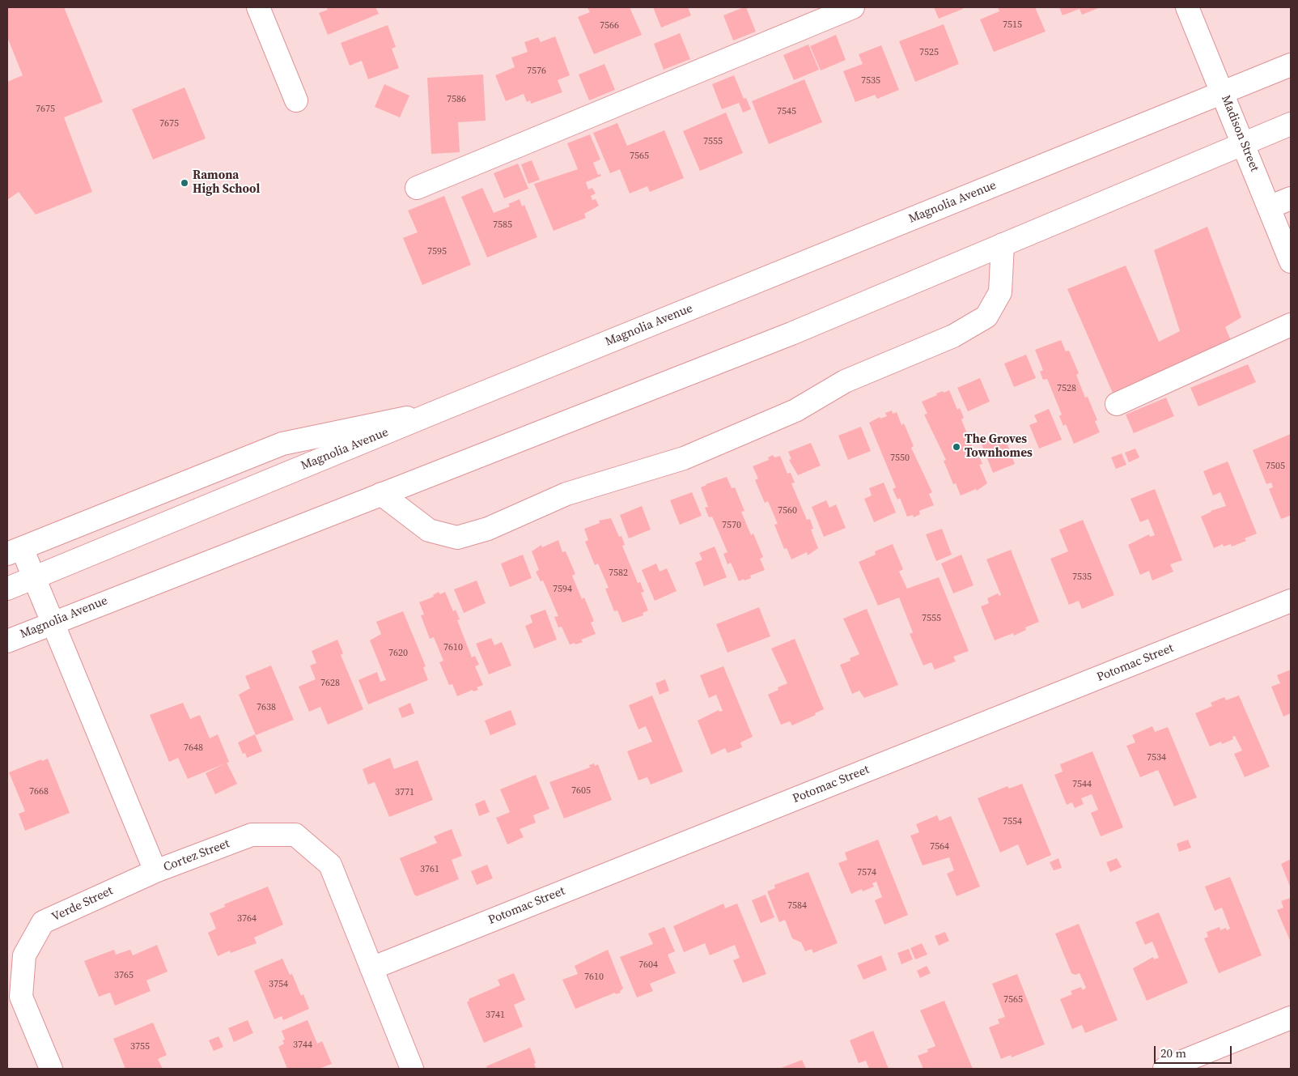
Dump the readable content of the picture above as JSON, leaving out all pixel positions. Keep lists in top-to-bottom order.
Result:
{
  "streets": {
    "main road": [
      "Madison Street",
      "Magnolia Avenue",
      "Potomac Street",
      "Cortez Street",
      "Verde Street"
    ]
  },
  "crossings": [
    ["Madison Street", "Magnolia Avenue"],
    ["Magnolia Avenue", "Cortez Street"],
    ["Potomac Street", "Cortez Street"],
    ["Cortez Street", "Verde Street"]
  ],
  "places": ["Ramona High School", "The Groves Townhomes"],
  "house_numbers": [
    "7515",
    "7566",
    "7525",
    "7576",
    "7535",
    "7586",
    "7675",
    "7545",
    "7675",
    "7555",
    "7565",
    "7585",
    "7595",
    "7528",
    "7550",
    "7505",
    "7560",
    "7570",
    "7582",
    "7535",
    "7594",
    "7555",
    "7610",
    "7620",
    "7628",
    "7638",
    "7648",
    "7534",
    "7544",
    "7605",
    "7668",
    "3771",
    "7554",
    "7564",
    "3761",
    "7574",
    "7584",
    "3764",
    "7604",
    "3765",
    "7610",
    "3754",
    "7565",
    "3741",
    "3744",
    "3755"
  ],
  "scale_bar": "20 m"
}
